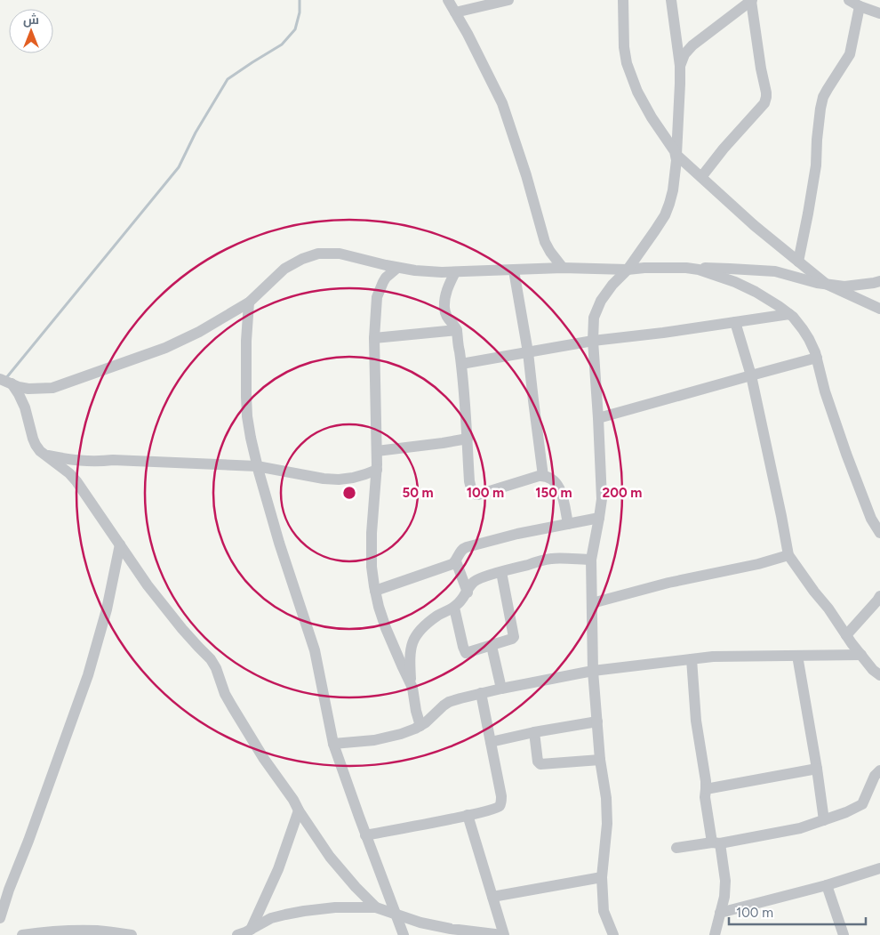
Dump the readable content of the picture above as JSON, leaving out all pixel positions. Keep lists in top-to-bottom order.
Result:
{
  "scale_bar": "100 m",
  "north": "top",
  "rings": [
    "50 m",
    "100 m",
    "150 m",
    "200 m"
  ]
}
